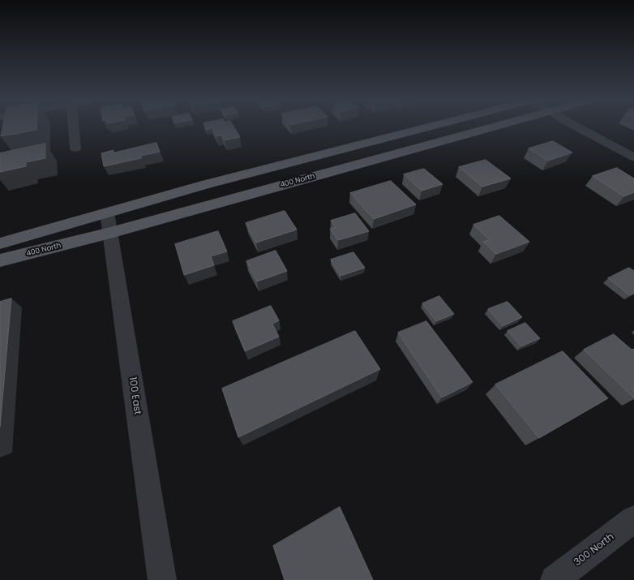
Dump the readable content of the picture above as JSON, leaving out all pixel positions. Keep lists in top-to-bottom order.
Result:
{
  "streets": {
    "main road": ["400 North"],
    "street": ["100 East", "300 North"]
  },
  "crossings": [
    ["400 North", "100 East"]
  ]
}
